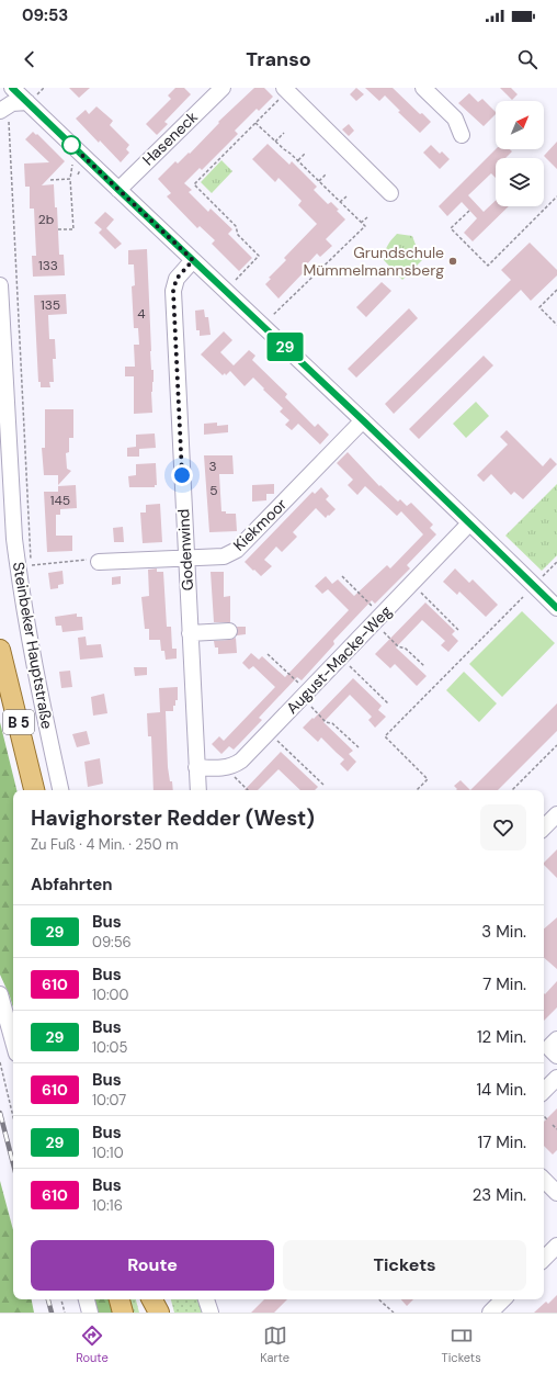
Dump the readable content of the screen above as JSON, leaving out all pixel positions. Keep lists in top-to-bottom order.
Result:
{
  "streets": {
    "main road": ["B 5"],
    "street": [
      "Haseneck",
      "Kiekmoor",
      "Godenwind",
      "Steinbeker Hauptstraße",
      "August-Macke-Weg"
    ]
  },
  "crossings": [
    ["Kiekmoor", "Godenwind"]
  ],
  "places": ["Grundschule Mümmelmannsberg"],
  "lines": ["bus line 29"],
  "house_numbers": [
    "2b",
    "133",
    "135",
    "4",
    "3",
    "5",
    "145"
  ],
  "north": "top right",
  "page": {
    "status": "09:53",
    "header": "Transo",
    "on_map": "29",
    "heading": [
      ["Havighorster Redder (West)", "Zu Fuß · 4 Min. · 250 m"],
      "Abfahrten"
    ],
    "list": [
      {
        "mark": "29",
        "name": "Bus",
        "note": "09:56",
        "value": "3 Min."
      },
      {
        "mark": "610",
        "name": "Bus",
        "note": "10:00",
        "value": "7 Min."
      },
      {
        "mark": "29",
        "name": "Bus",
        "note": "10:05",
        "value": "12 Min."
      },
      {
        "mark": "610",
        "name": "Bus",
        "note": "10:07",
        "value": "14 Min."
      },
      {
        "mark": "29",
        "name": "Bus",
        "note": "10:10",
        "value": "17 Min."
      },
      {
        "mark": "610",
        "name": "Bus",
        "note": "10:16",
        "value": "23 Min."
      }
    ],
    "buttons": ["Route", "Tickets"],
    "tabs": ["Route", "Karte", "Tickets"]
  }
}
